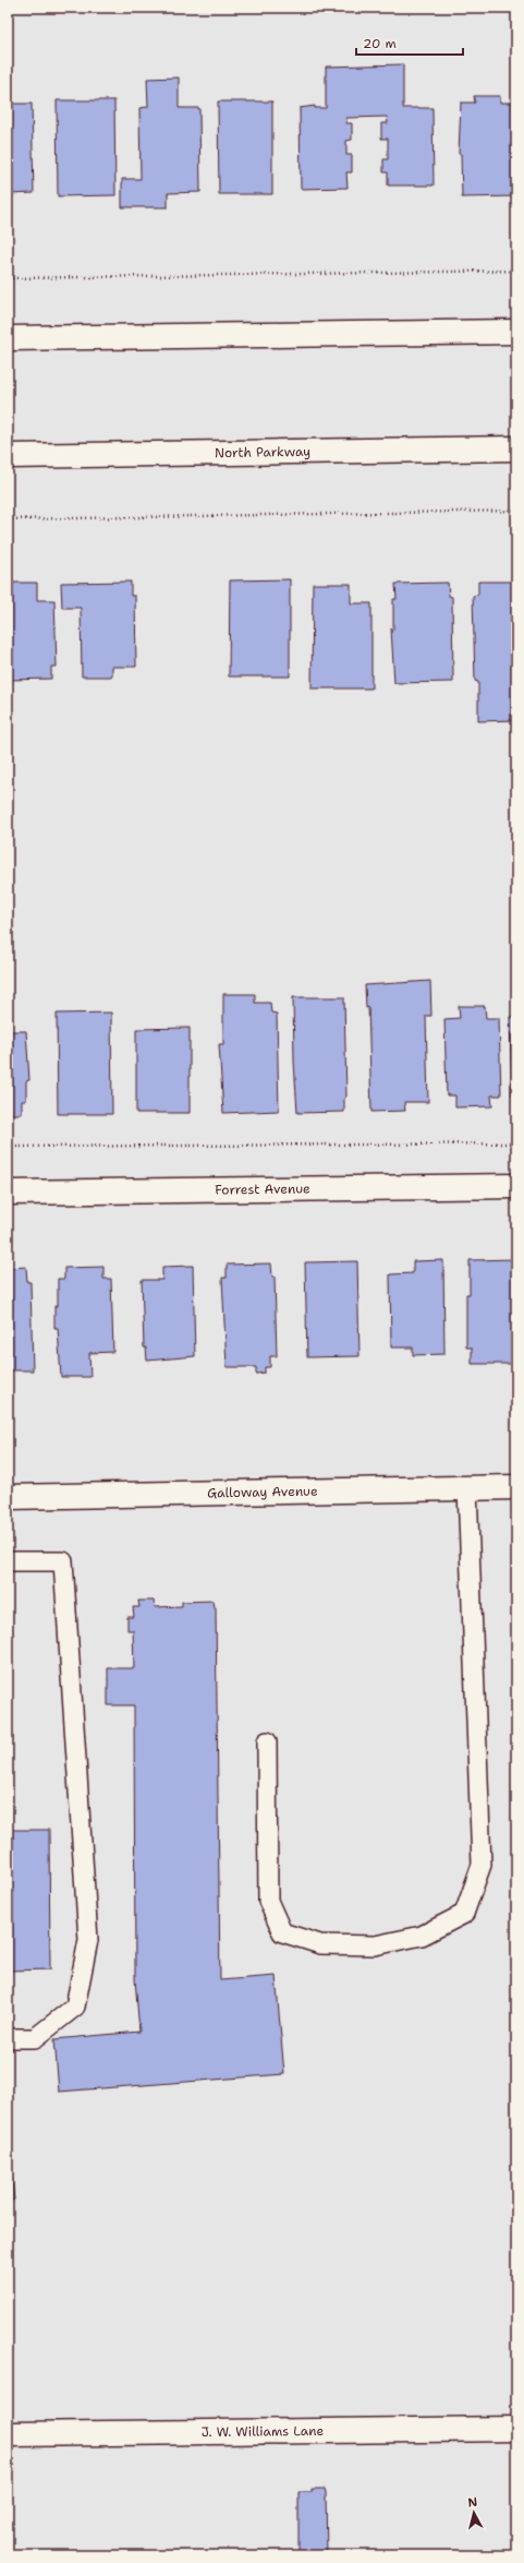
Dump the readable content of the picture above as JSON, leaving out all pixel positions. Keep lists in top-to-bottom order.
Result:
{
  "streets": {
    "street": [
      "North Parkway",
      "Forrest Avenue",
      "Galloway Avenue",
      "J. W. Williams Lane"
    ]
  },
  "scale_bar": "20 m",
  "north": "top"
}
